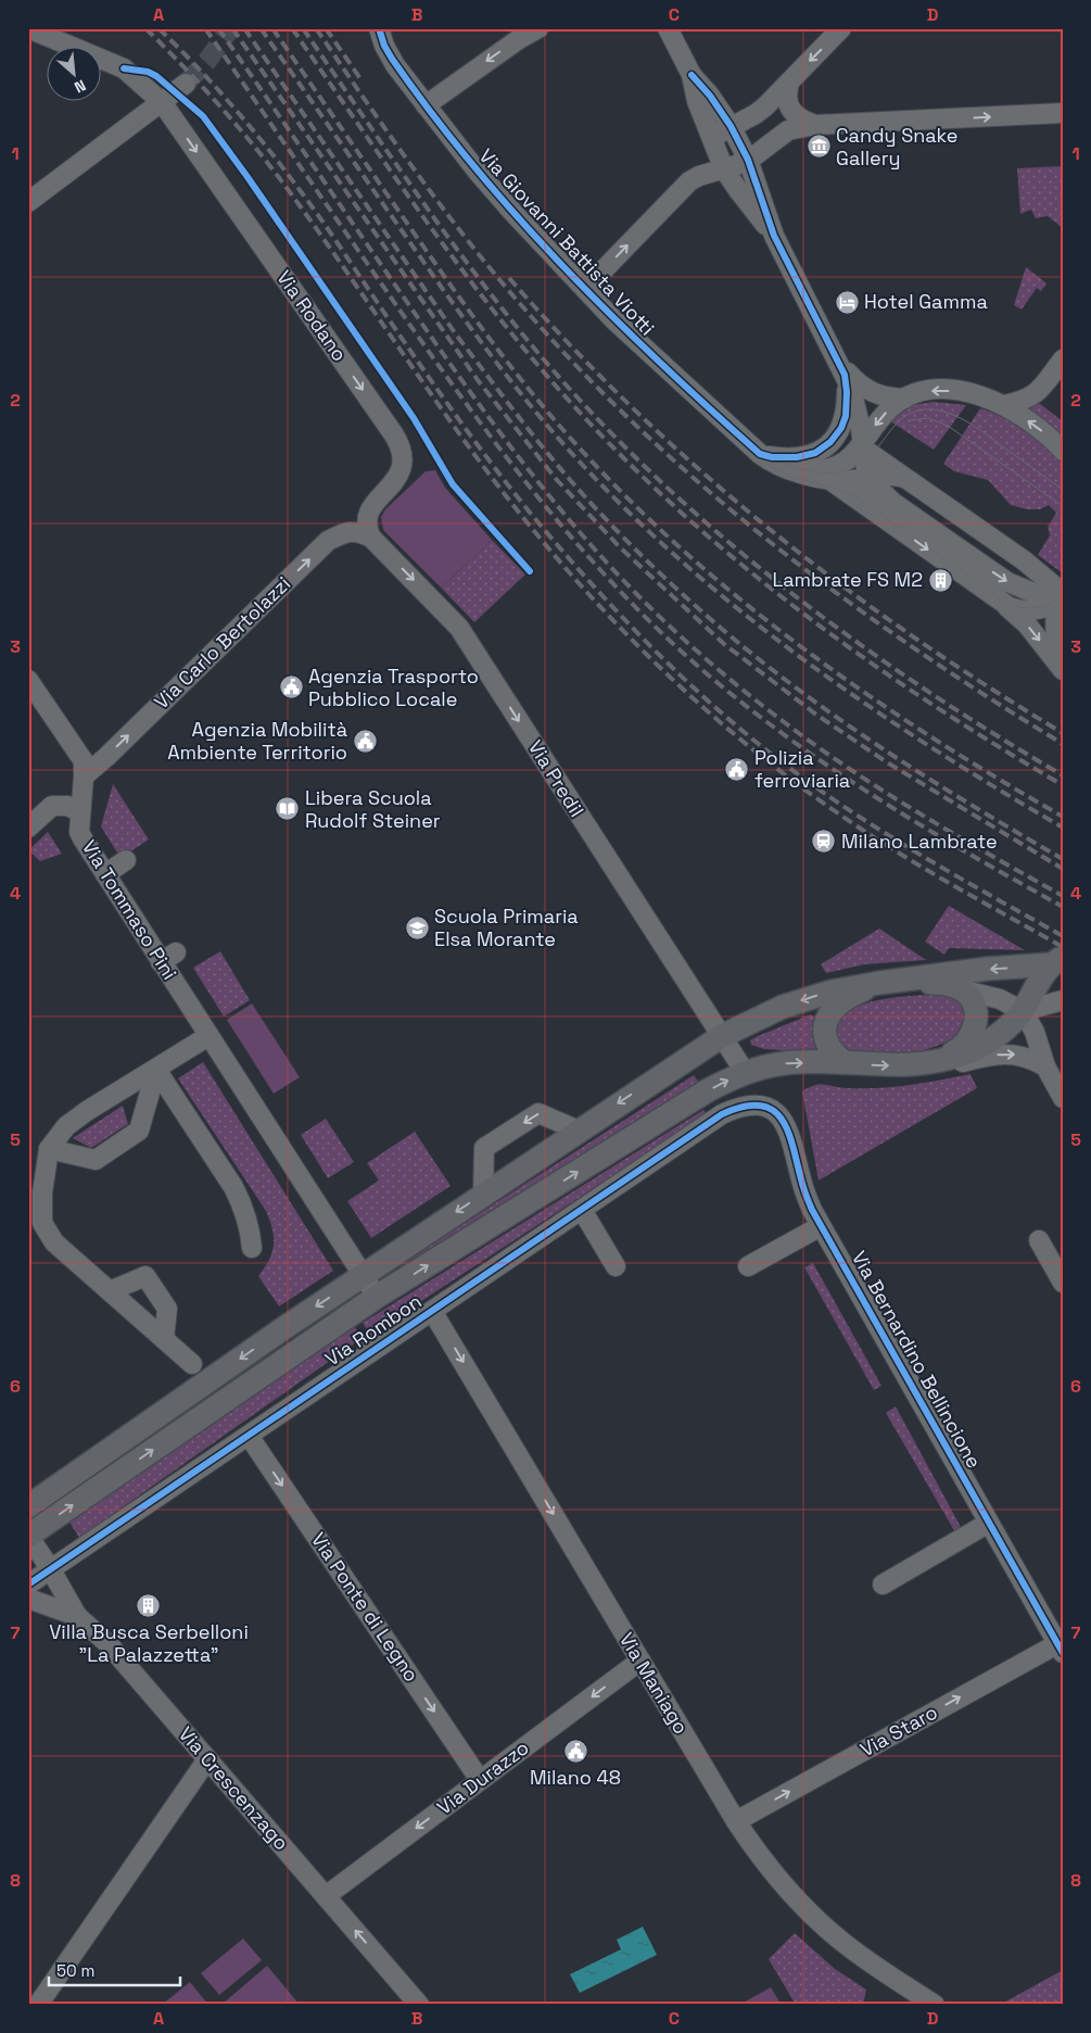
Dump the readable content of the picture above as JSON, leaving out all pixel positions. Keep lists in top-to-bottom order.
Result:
{
  "streets": {
    "main road": ["Via Rombon"],
    "street": [
      "Via Giovanni Battista Viotti",
      "Via Rodano",
      "Via Carlo Bertolazzi",
      "Via Predil",
      "Via Tommaso Pini",
      "Via Bernardino Bellincione",
      "Via Ponte di Legno",
      "Via Maniago",
      "Via Staro",
      "Via Durazzo",
      "Via Crescenzago"
    ]
  },
  "crossings": [
    ["Via Rodano", "Via Carlo Bertolazzi"],
    ["Via Rodano", "Via Predil"],
    ["Via Carlo Bertolazzi", "Via Predil"],
    ["Via Carlo Bertolazzi", "Via Tommaso Pini"],
    ["Via Predil", "Via Rombon"],
    ["Via Tommaso Pini", "Via Rombon"],
    ["Via Rombon", "Via Bernardino Bellincione"],
    ["Via Rombon", "Via Ponte di Legno"],
    ["Via Rombon", "Via Maniago"],
    ["Via Rombon", "Via Crescenzago"],
    ["Via Bernardino Bellincione", "Via Staro"],
    ["Via Ponte di Legno", "Via Durazzo"],
    ["Via Maniago", "Via Staro"],
    ["Via Maniago", "Via Durazzo"],
    ["Via Durazzo", "Via Crescenzago"]
  ],
  "one_way": [
    "Via Rodano",
    "Via Carlo Bertolazzi",
    "Via Predil",
    "Via Ponte di Legno",
    "Via Maniago",
    "Via Durazzo"
  ],
  "places": {
    "museum": ["Candy Snake Gallery"],
    "hotel": ["Hotel Gamma"],
    "building": ["Lambrate FS M2", "Villa Busca Serbelloni \"La Palazzetta\""],
    "public building": [
      "Agenzia Trasporto Pubblico Locale",
      "Agenzia Mobilità Ambiente Territorio",
      "Polizia ferroviaria",
      "Milano 48"
    ],
    "library": ["Libera Scuola Rudolf Steiner"],
    "station": ["Milano Lambrate"],
    "school or university": ["Scuola Primaria Elsa Morante"]
  },
  "scale_bar": "50 m",
  "north": "bottom right",
  "grid": {
    "columns": [
      "A",
      "B",
      "C",
      "D"
    ],
    "rows": [
      "1",
      "2",
      "3",
      "4",
      "5",
      "6",
      "7",
      "8"
    ]
  }
}
